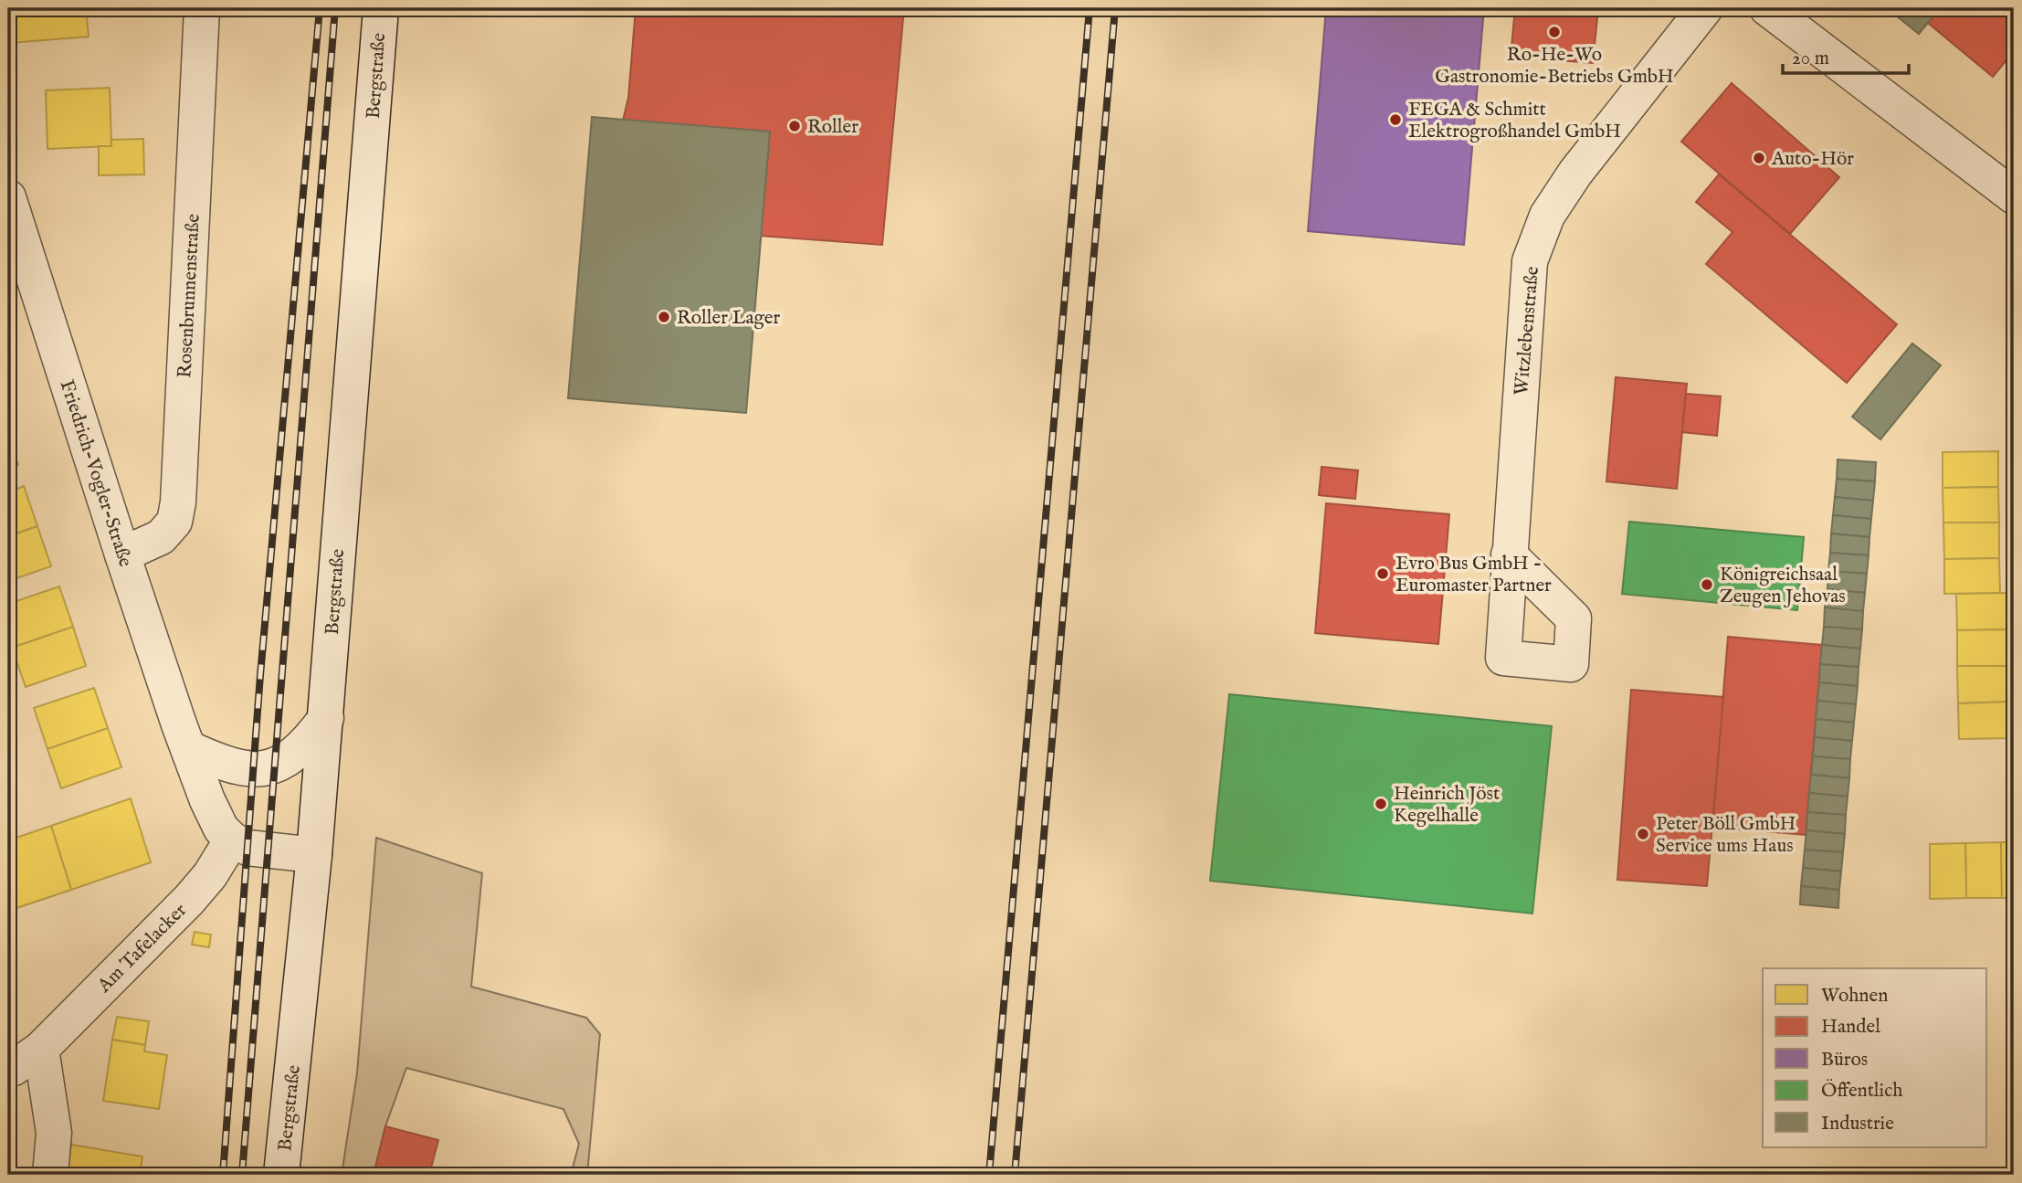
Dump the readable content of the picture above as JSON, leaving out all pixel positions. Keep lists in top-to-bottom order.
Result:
{
  "streets": {
    "street": [
      "Bergstraße",
      "Rosenbrunnenstraße",
      "Witzlebenstraße",
      "Friedrich-Vogler-Straße",
      "Am Tafelacker"
    ]
  },
  "crossings": [
    ["Rosenbrunnenstraße", "Friedrich-Vogler-Straße"],
    ["Friedrich-Vogler-Straße", "Am Tafelacker"]
  ],
  "places": [
    "Ro-He-Wo Gastronomie-Betriebs GmbH",
    "FEGA & Schmitt Elektrogroßhandel GmbH",
    "Roller",
    "Auto-Hör",
    "Roller Lager",
    "Evro Bus GmbH - Euromaster Partner",
    "Königreichsaal Zeugen Jehovas",
    "Heinrich Jöst Kegelhalle",
    "Peter Böll GmbH Service ums Haus"
  ],
  "legend": [
    "Wohnen",
    "Handel",
    "Büros",
    "Öffentlich",
    "Industrie"
  ],
  "scale_bar": "20 m"
}
